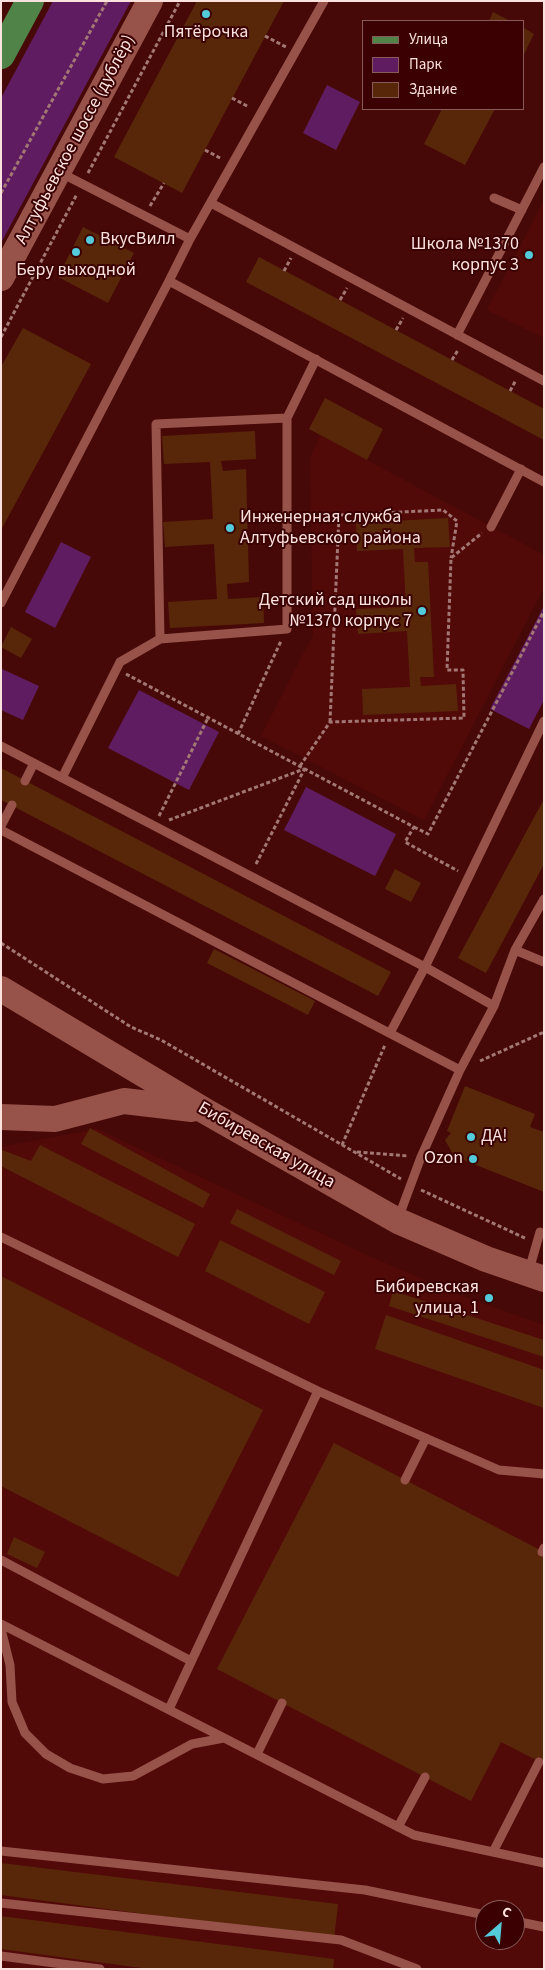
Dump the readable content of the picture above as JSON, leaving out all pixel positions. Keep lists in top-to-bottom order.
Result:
{
  "streets": {
    "main road": ["Алтуфьевское шоссе (дублёр)", "Бибиревская улица"]
  },
  "places": [
    "Пятёрочка",
    "ВкусВилл",
    "Беру выходной",
    "Школа №1370 корпус 3",
    "Инженерная служба Алтуфьевского района",
    "Детский сад школы №1370 корпус 7",
    "ДА!",
    "Ozon",
    "Бибиревская улица, 1"
  ],
  "legend": ["Улица", "Парк", "Здание"],
  "north": "top right"
}
